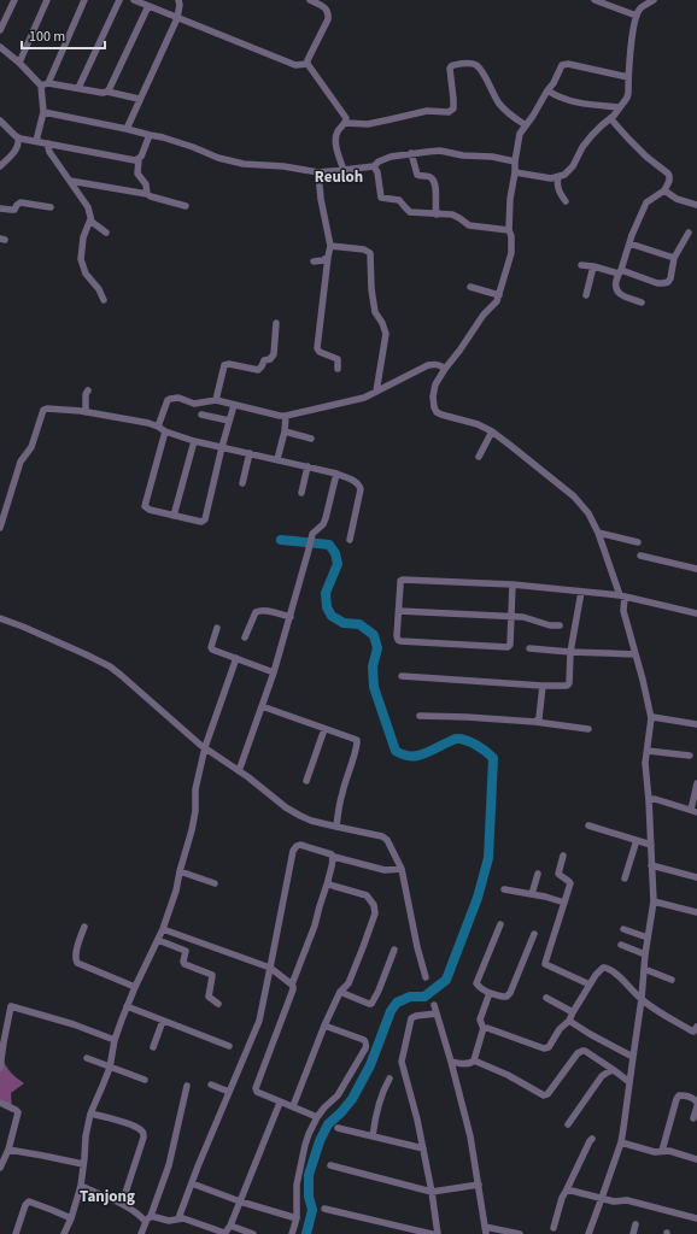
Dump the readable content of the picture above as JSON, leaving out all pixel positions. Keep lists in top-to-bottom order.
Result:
{
  "districts": ["Reuloh", "Tanjong"],
  "scale_bar": "100 m"
}
